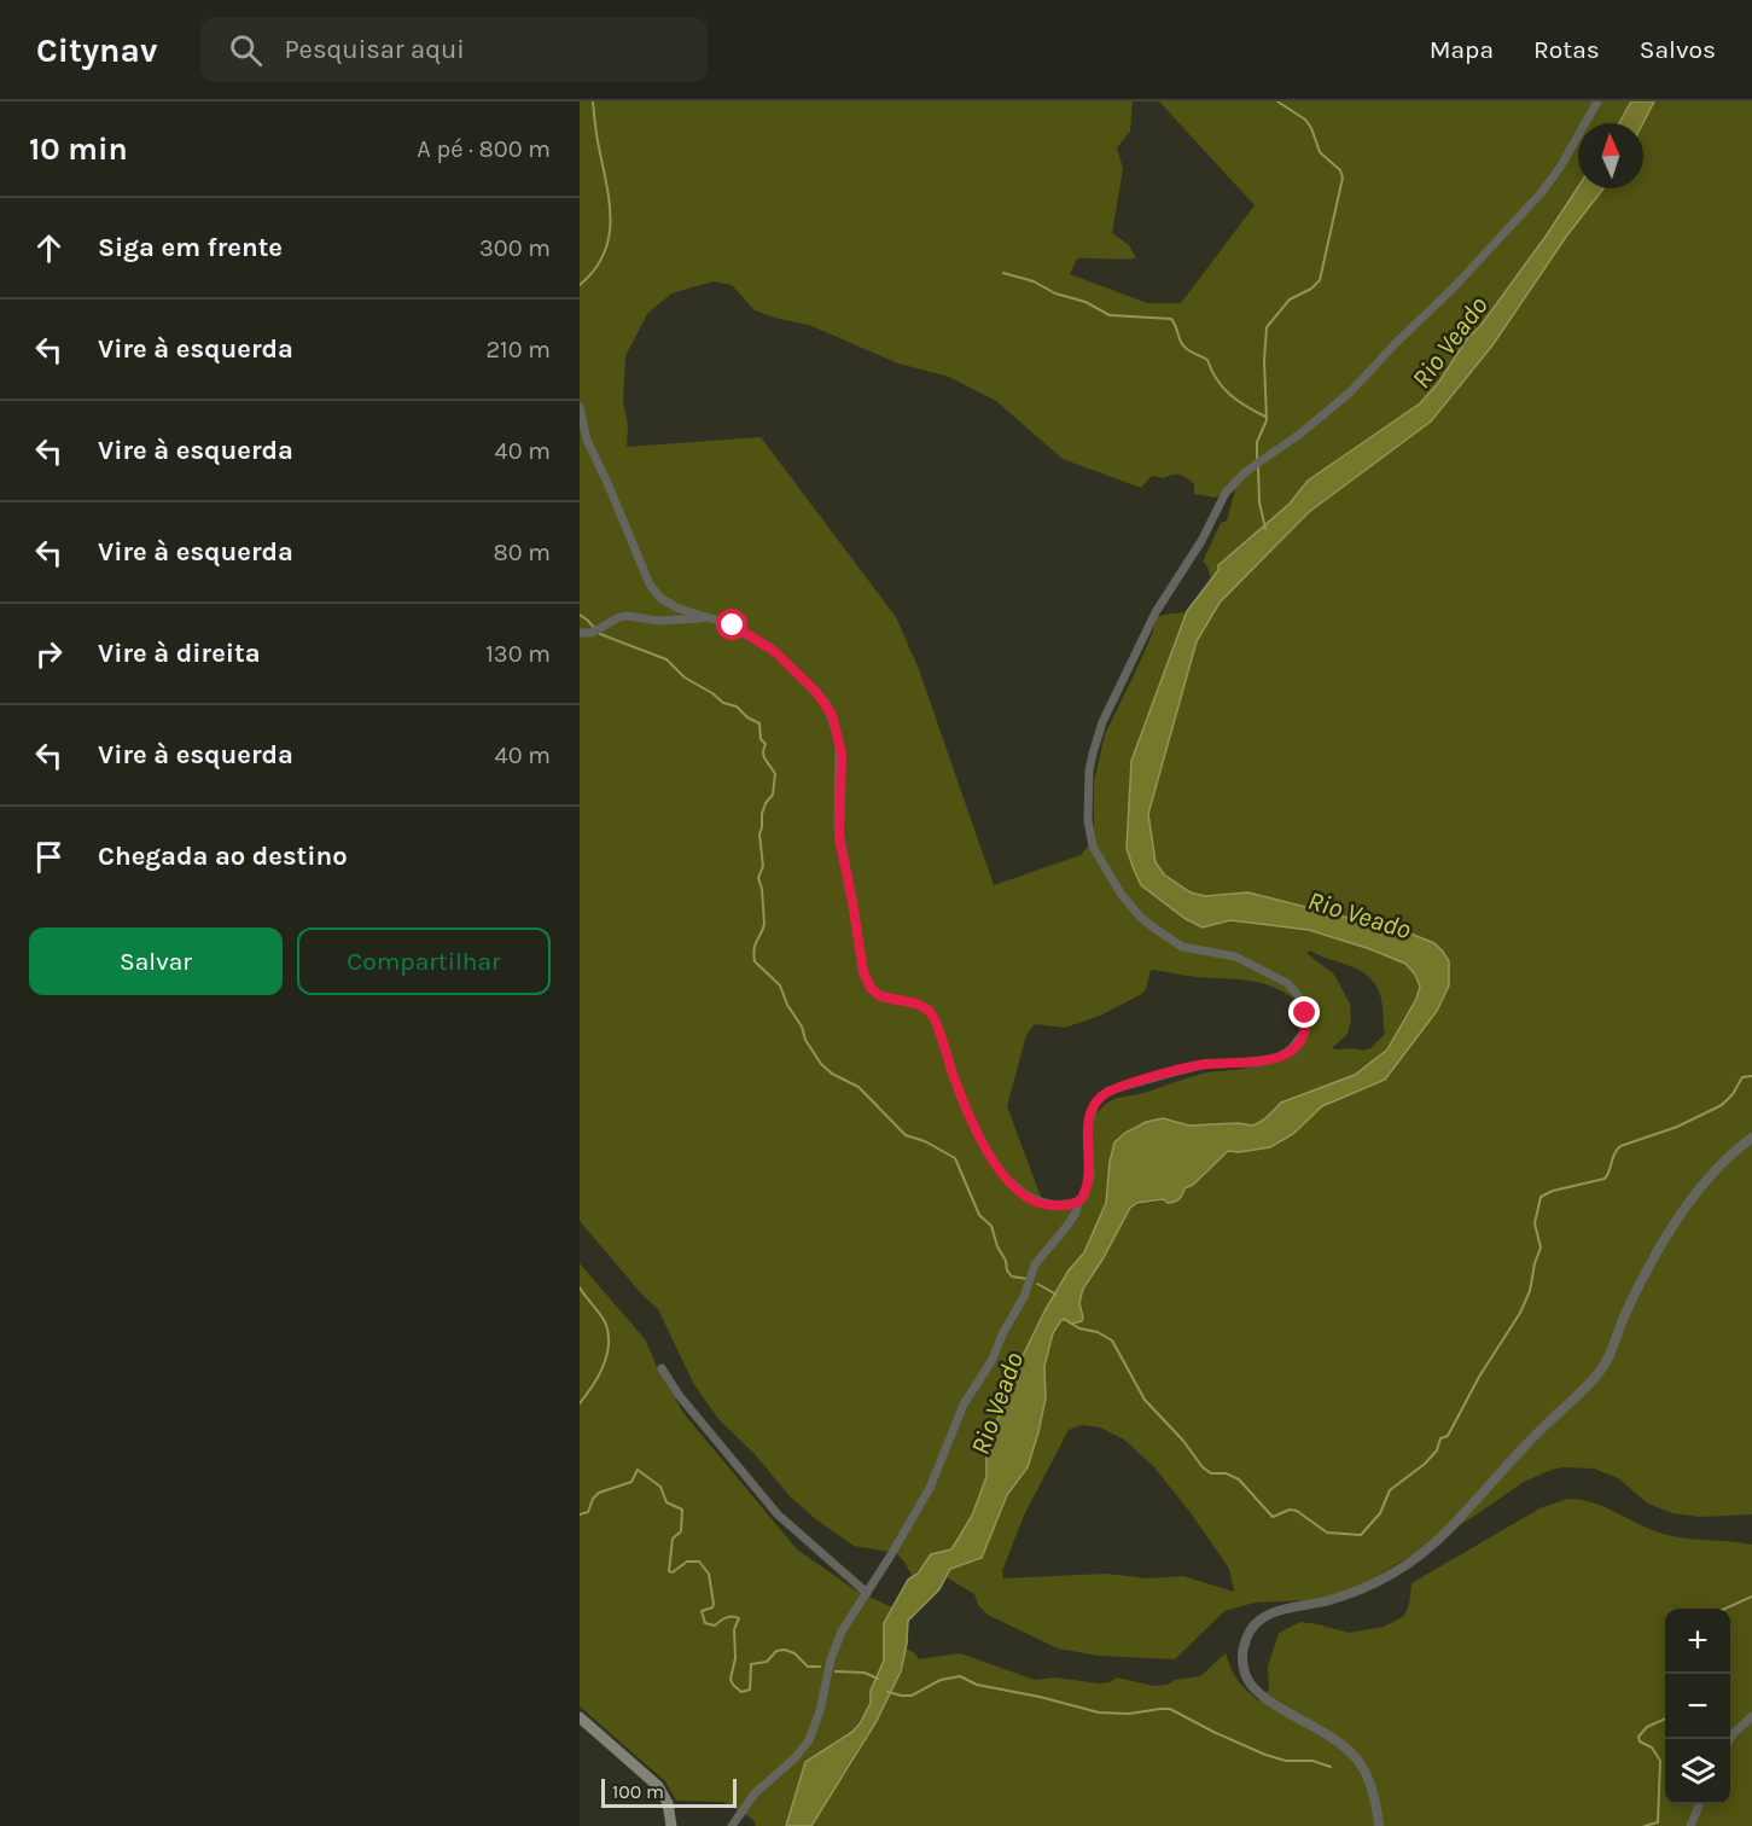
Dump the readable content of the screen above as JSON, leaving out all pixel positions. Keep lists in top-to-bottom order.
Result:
{
  "water": ["Rio Veado"],
  "scale_bar": "100 m",
  "north": "top",
  "page": {
    "header": "Citynav",
    "search": "Pesquisar aqui",
    "nav": ["Mapa", "Rotas", "Salvos"],
    "heading": ["10 min", "A pé · 800 m"],
    "list": [
      ["Siga em frente", "300 m"],
      ["Vire à esquerda", "210 m"],
      ["Vire à esquerda", "40 m"],
      ["Vire à esquerda", "80 m"],
      ["Vire à direita", "130 m"],
      ["Vire à esquerda", "40 m"],
      "Chegada ao destino"
    ],
    "buttons": ["Salvar", "Compartilhar"],
    "map_buttons": ["+", "−"],
    "scale": "100 m"
  }
}
